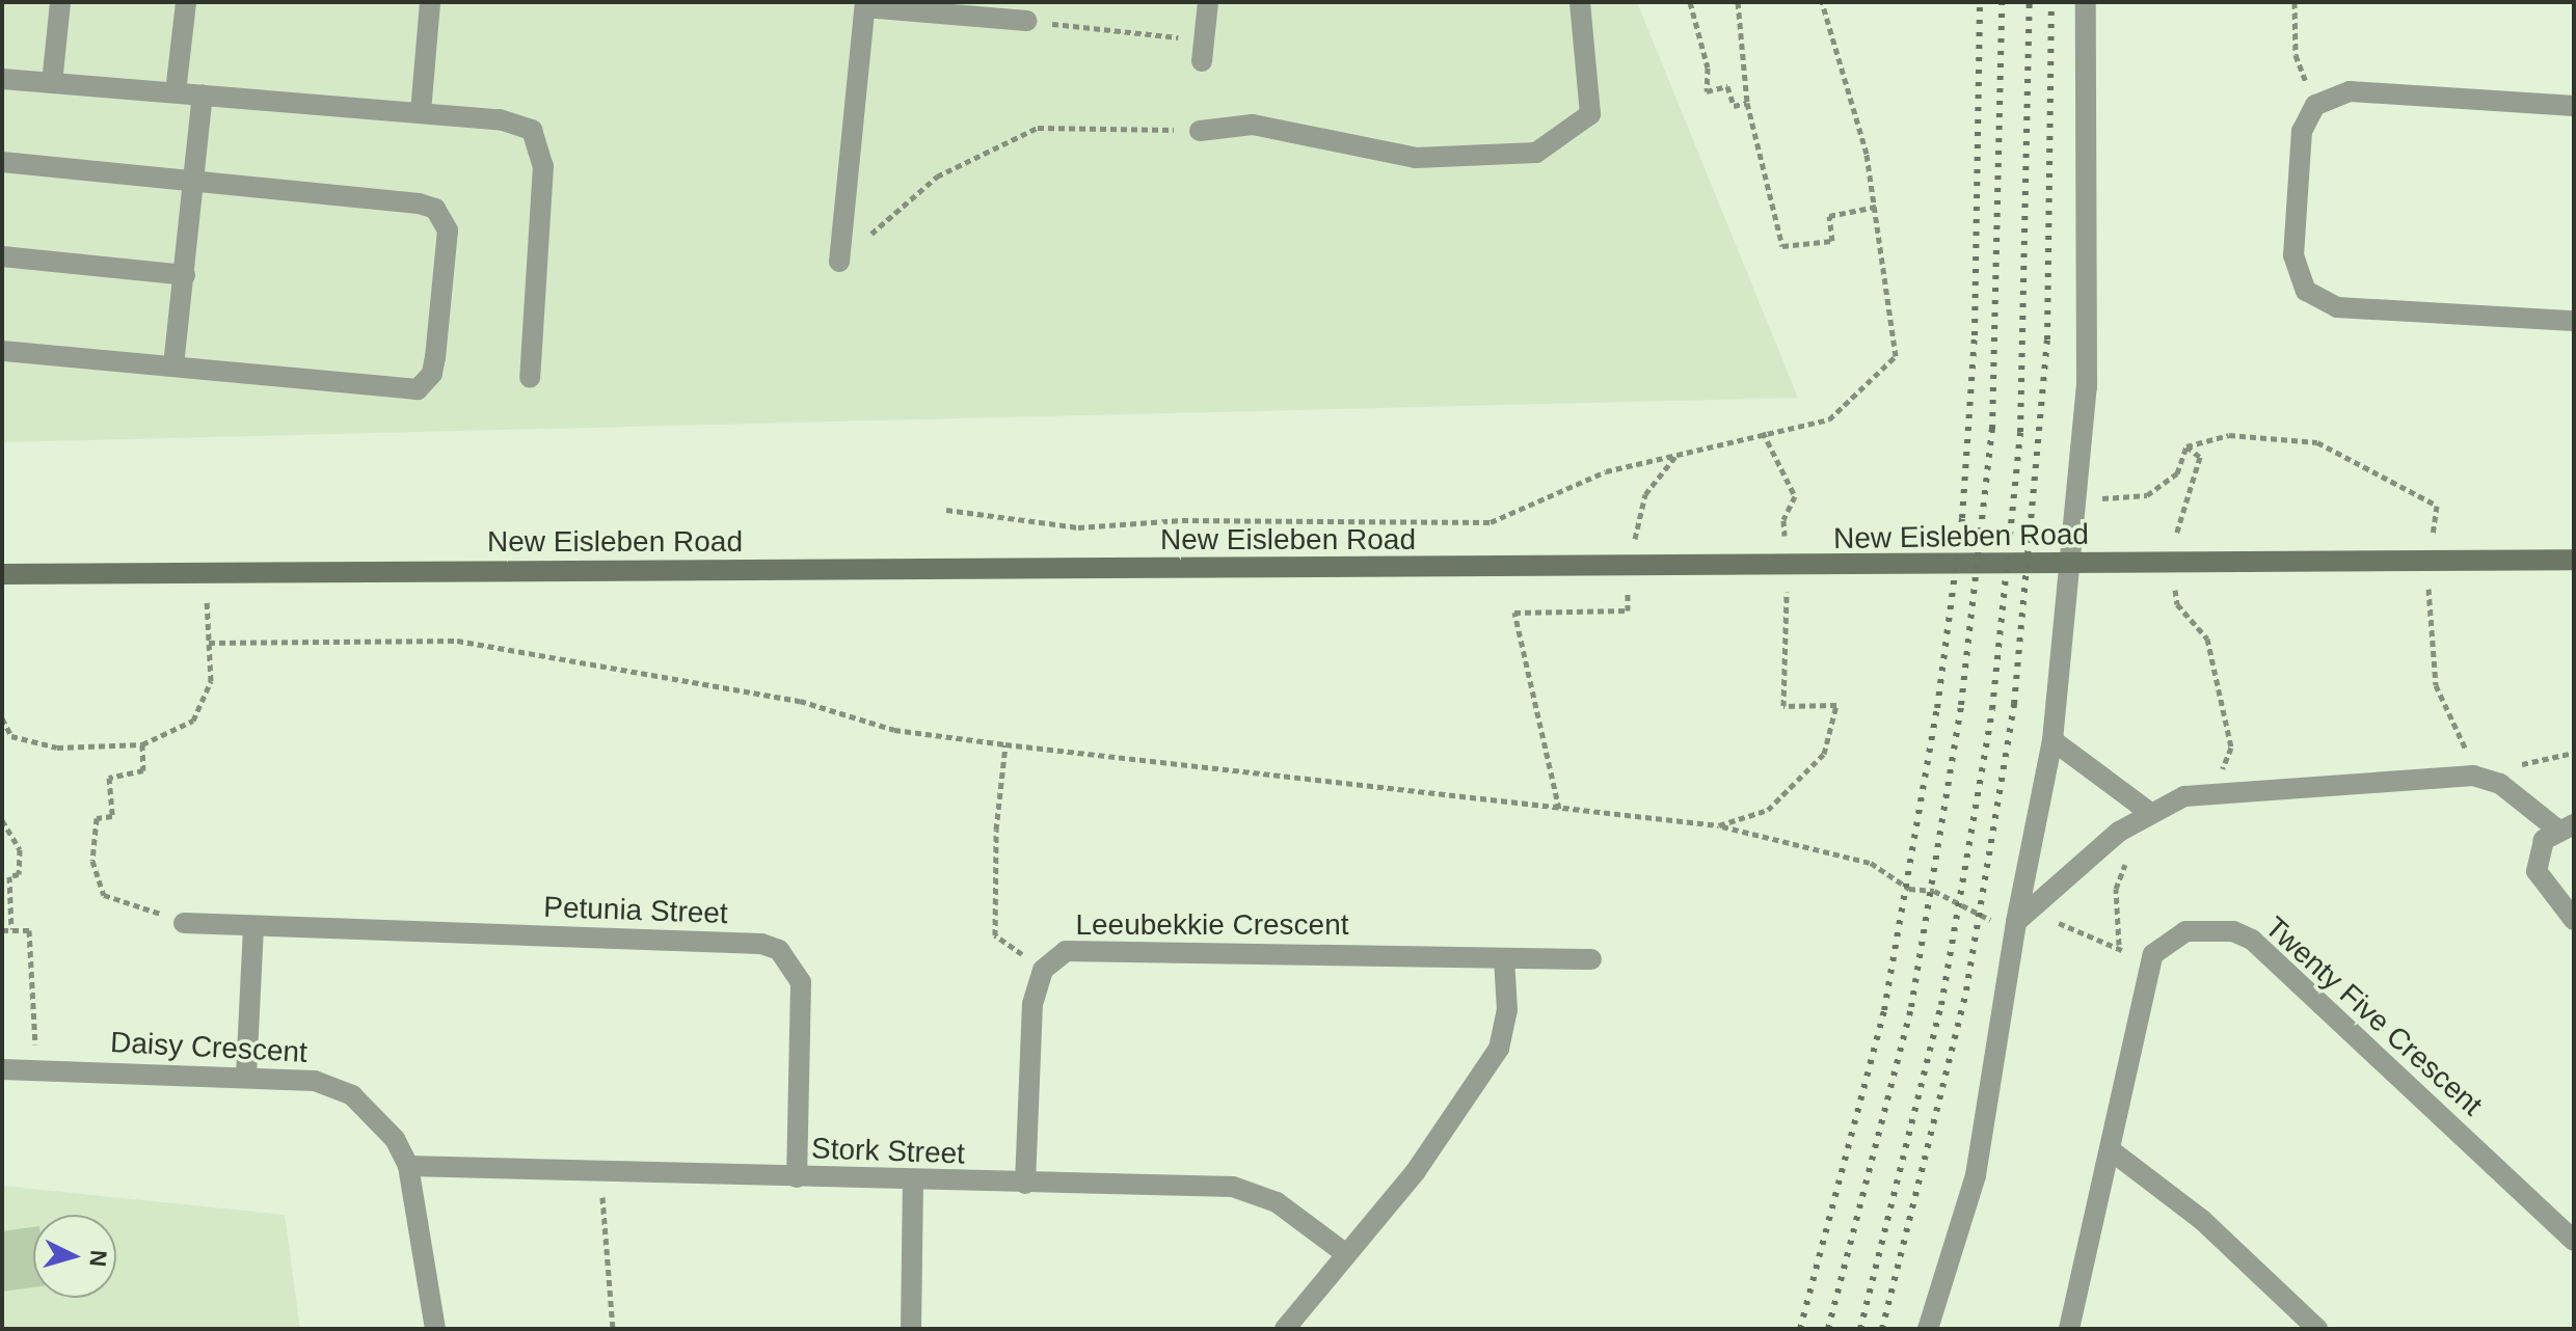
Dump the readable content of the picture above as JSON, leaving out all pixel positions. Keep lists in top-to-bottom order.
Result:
{
  "streets": {
    "main road": ["New Eisleben Road"],
    "street": [
      "Petunia Street",
      "Leeubekkie Crescent",
      "Twenty Five Crescent",
      "Daisy Crescent",
      "Stork Street"
    ]
  },
  "crossings": [
    ["Petunia Street", "Stork Street"],
    ["Leeubekkie Crescent", "Stork Street"],
    ["Daisy Crescent", "Stork Street"]
  ],
  "north": "right"
}
